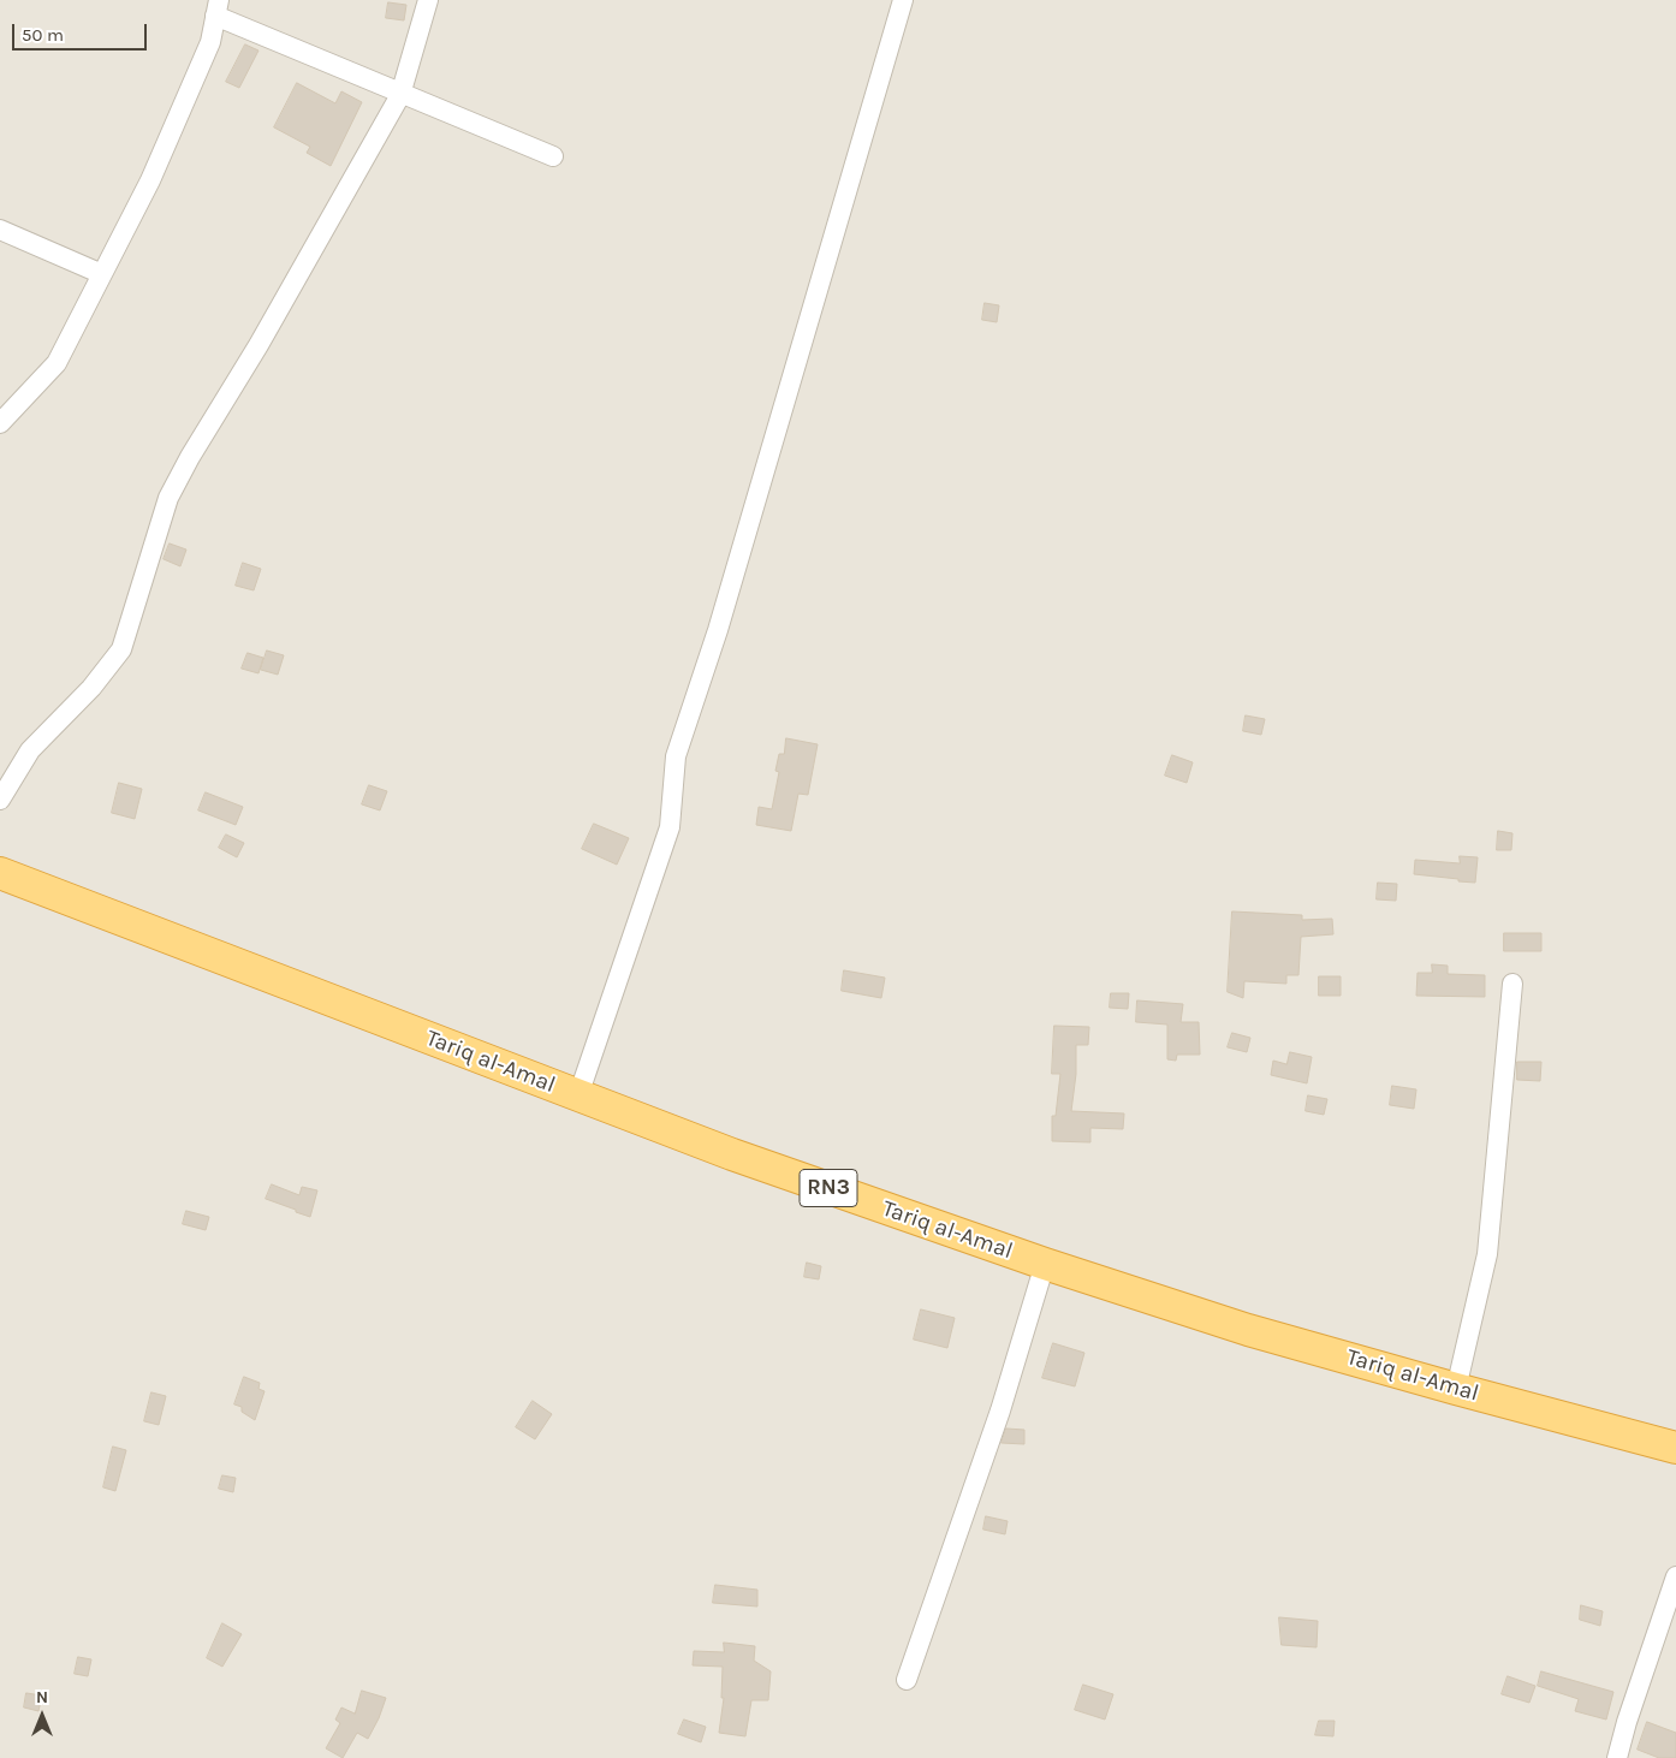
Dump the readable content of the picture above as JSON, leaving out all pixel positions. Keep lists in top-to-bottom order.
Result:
{
  "streets": {
    "highway": ["Tariq al-Amal", "RN3"]
  },
  "scale_bar": "50 m",
  "north": "top"
}
